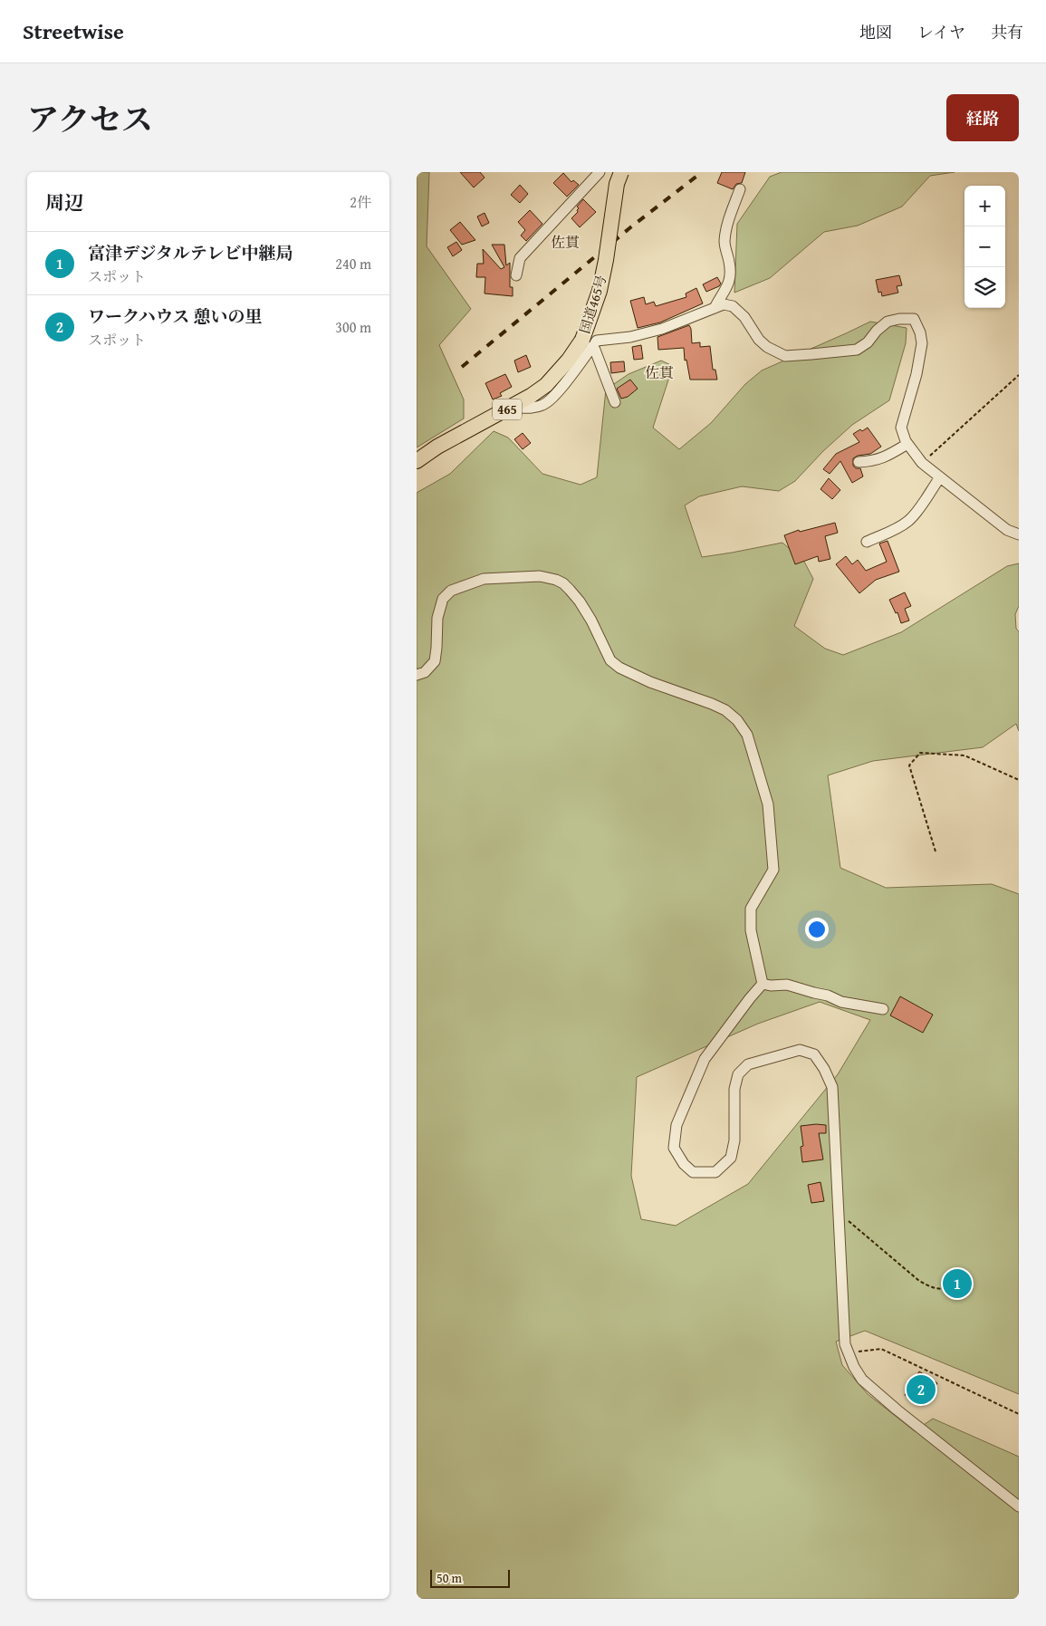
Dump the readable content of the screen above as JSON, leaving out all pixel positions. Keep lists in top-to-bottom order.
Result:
{
  "streets": {
    "highway": ["国道465号", "465"]
  },
  "districts": ["佐貫", "佐貫"],
  "scale_bar": "50 m",
  "page": {
    "header": "Streetwise",
    "nav": ["地図", "レイヤ", "共有"],
    "title": "アクセス",
    "buttons": "経路",
    "heading": ["周辺", "2件"],
    "map_buttons": ["+", "−"],
    "list": [
      {
        "mark": "1",
        "name": "富津デジタルテレビ中継局",
        "note": "スポット",
        "value": "240 m"
      },
      {
        "mark": "2",
        "name": "ワークハウス 憩いの里",
        "note": "スポット",
        "value": "300 m"
      }
    ],
    "pins": ["1", "2"],
    "scale": "50 m"
  }
}
